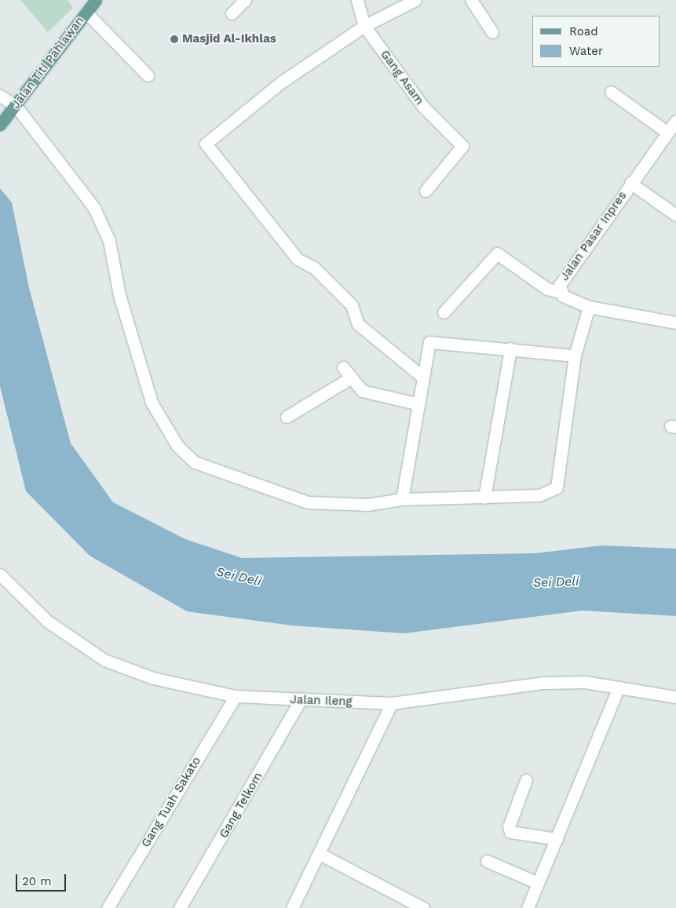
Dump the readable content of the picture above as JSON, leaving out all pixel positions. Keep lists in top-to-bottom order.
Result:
{
  "streets": {
    "main road": ["Jalan Titi Pahlawan"],
    "street": [
      "Gang Asam",
      "Jalan Pasar Inpres",
      "Jalan Ileng",
      "Gang Tuah Sakato",
      "Gang Telkom"
    ]
  },
  "crossings": [
    ["Jalan Ileng", "Gang Tuah Sakato"],
    ["Jalan Ileng", "Gang Telkom"]
  ],
  "water": ["Sei Deli"],
  "places": ["Masjid Al-Ikhlas"],
  "legend": ["Road", "Water"],
  "scale_bar": "20 m"
}
